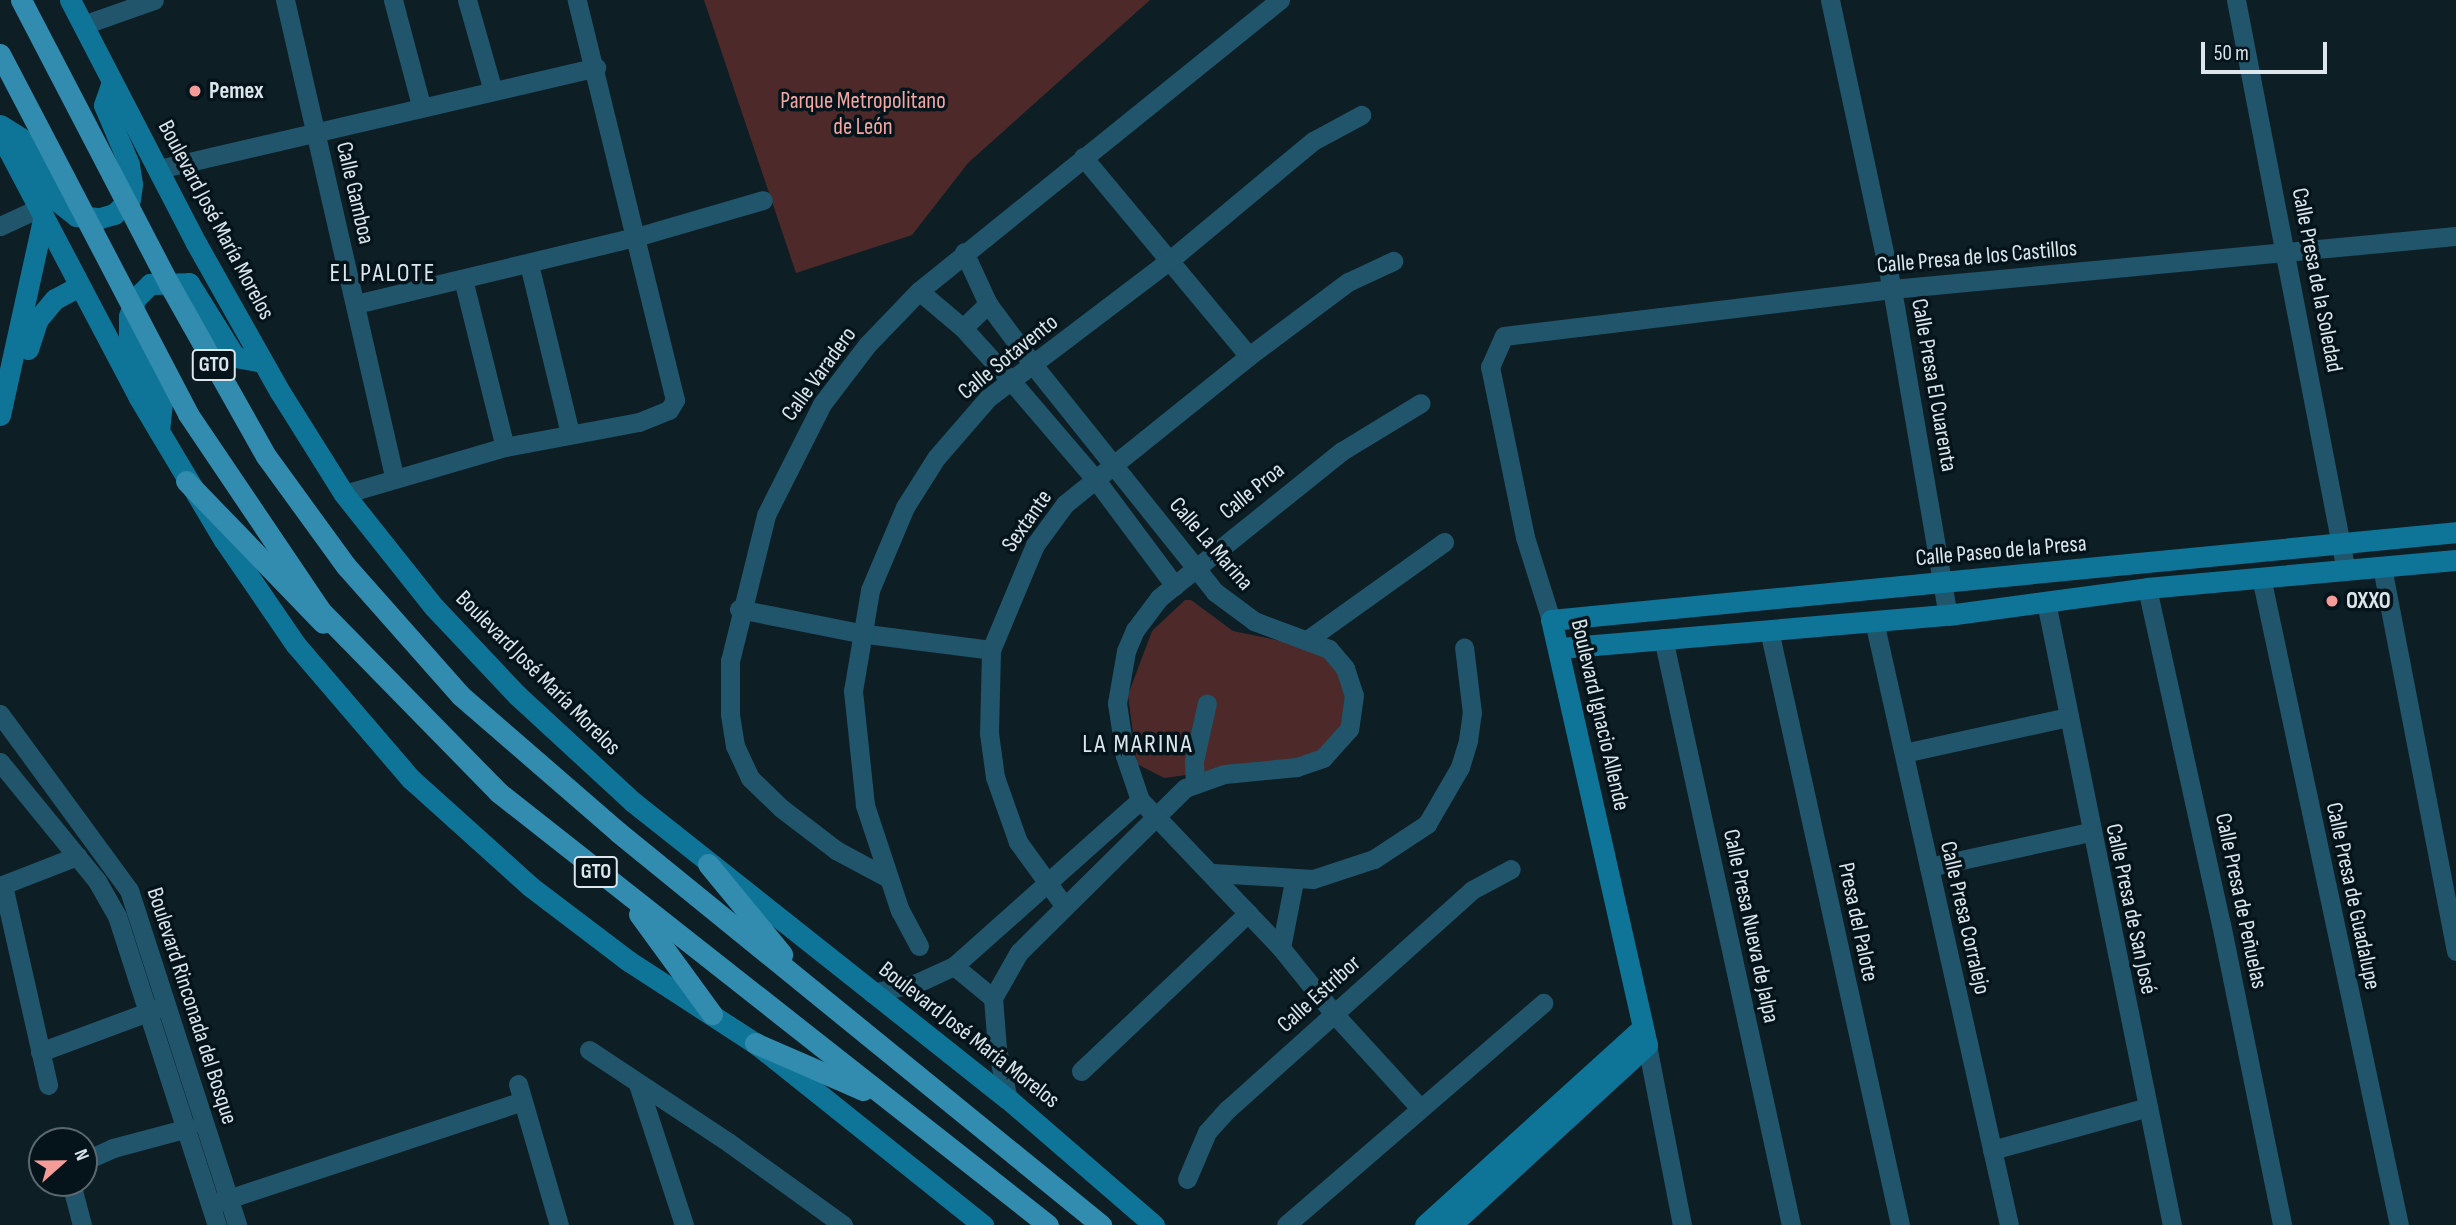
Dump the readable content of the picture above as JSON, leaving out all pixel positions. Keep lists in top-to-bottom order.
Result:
{
  "streets": {
    "main road": ["GTO"],
    "street": [
      "Calle Gamboa",
      "Boulevard José María Morelos",
      "Calle Presa de los Castillos",
      "Calle Presa de la Soledad",
      "Calle Sotavento",
      "Calle Varadero",
      "Calle Presa El Cuarenta",
      "Calle Proa",
      "Sextante",
      "Calle La Marina",
      "Calle Paseo de la Presa",
      "Boulevard Ignacio Allende",
      "Calle Presa de Guadalupe",
      "Calle Presa de Peñuelas",
      "Calle Presa de San José",
      "Calle Presa Corralejo",
      "Presa del Palote",
      "Calle Presa Nueva de Jalpa",
      "Calle Estribor",
      "Boulevard Rinconada del Bosque"
    ]
  },
  "crossings": [
    ["Calle Presa de los Castillos", "Calle Presa de la Soledad"],
    ["Calle Presa de los Castillos", "Calle Presa El Cuarenta"],
    ["Calle Presa de los Castillos", "Boulevard Ignacio Allende"],
    ["Calle Presa de la Soledad", "Calle Paseo de la Presa"],
    ["Calle Sotavento", "Calle Varadero"],
    ["Calle Sotavento", "Calle La Marina"],
    ["Calle Varadero", "Calle La Marina"],
    ["Calle Presa El Cuarenta", "Calle Paseo de la Presa"],
    ["Calle Proa", "Calle La Marina"],
    ["Sextante", "Calle La Marina"],
    ["Calle Paseo de la Presa", "Boulevard Ignacio Allende"]
  ],
  "districts": ["EL PALOTE", "LA MARINA"],
  "parks": ["Parque Metropolitano de León"],
  "places": ["Pemex", "OXXO"],
  "scale_bar": "50 m",
  "north": "right"
}
